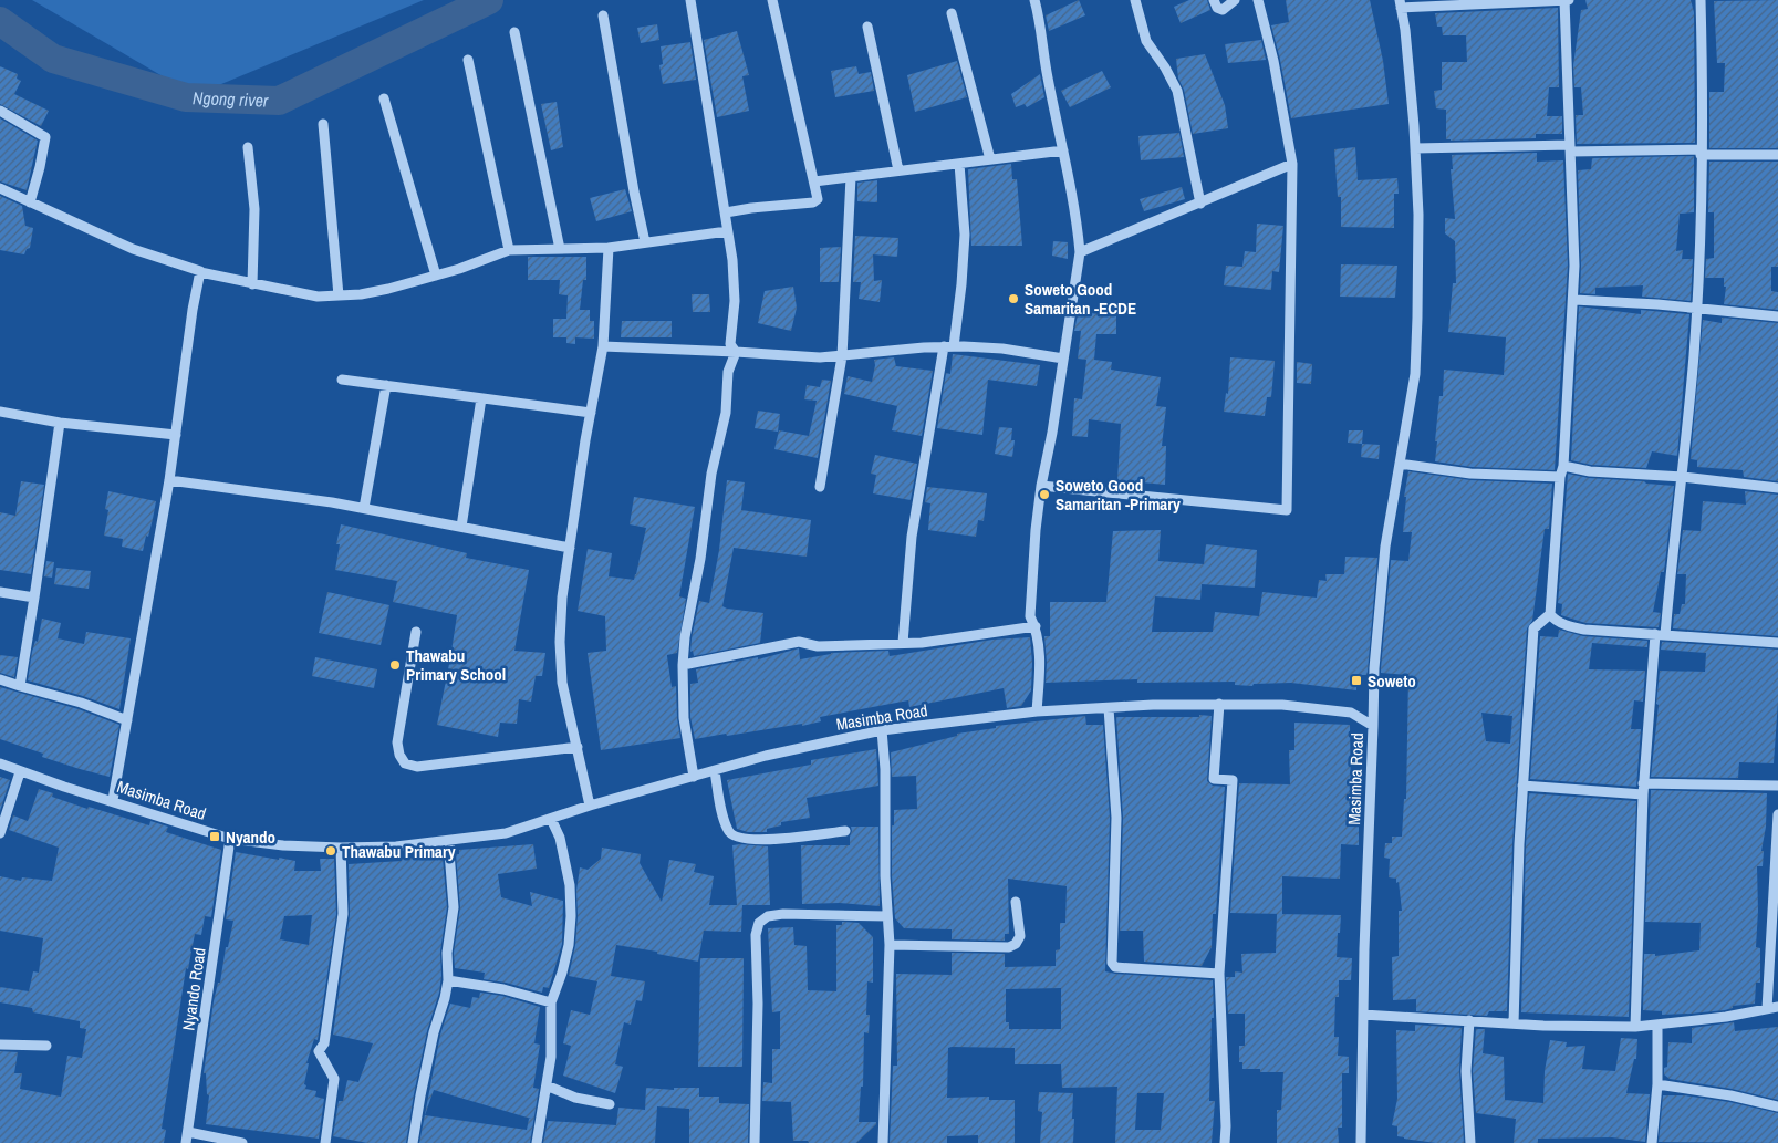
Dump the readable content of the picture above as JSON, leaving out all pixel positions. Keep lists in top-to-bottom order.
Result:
{
  "streets": {
    "street": ["Masimba Road", "Nyando Road"]
  },
  "crossings": [
    ["Masimba Road", "Nyando Road"]
  ],
  "water": ["Ngong river"],
  "places": {
    "other": [
      "Soweto Good Samaritan -ECDE",
      "Soweto Good Samaritan -Primary",
      "Thawabu Primary School",
      "Thawabu Primary"
    ],
    "transit": ["Soweto", "Nyando"]
  }
}
